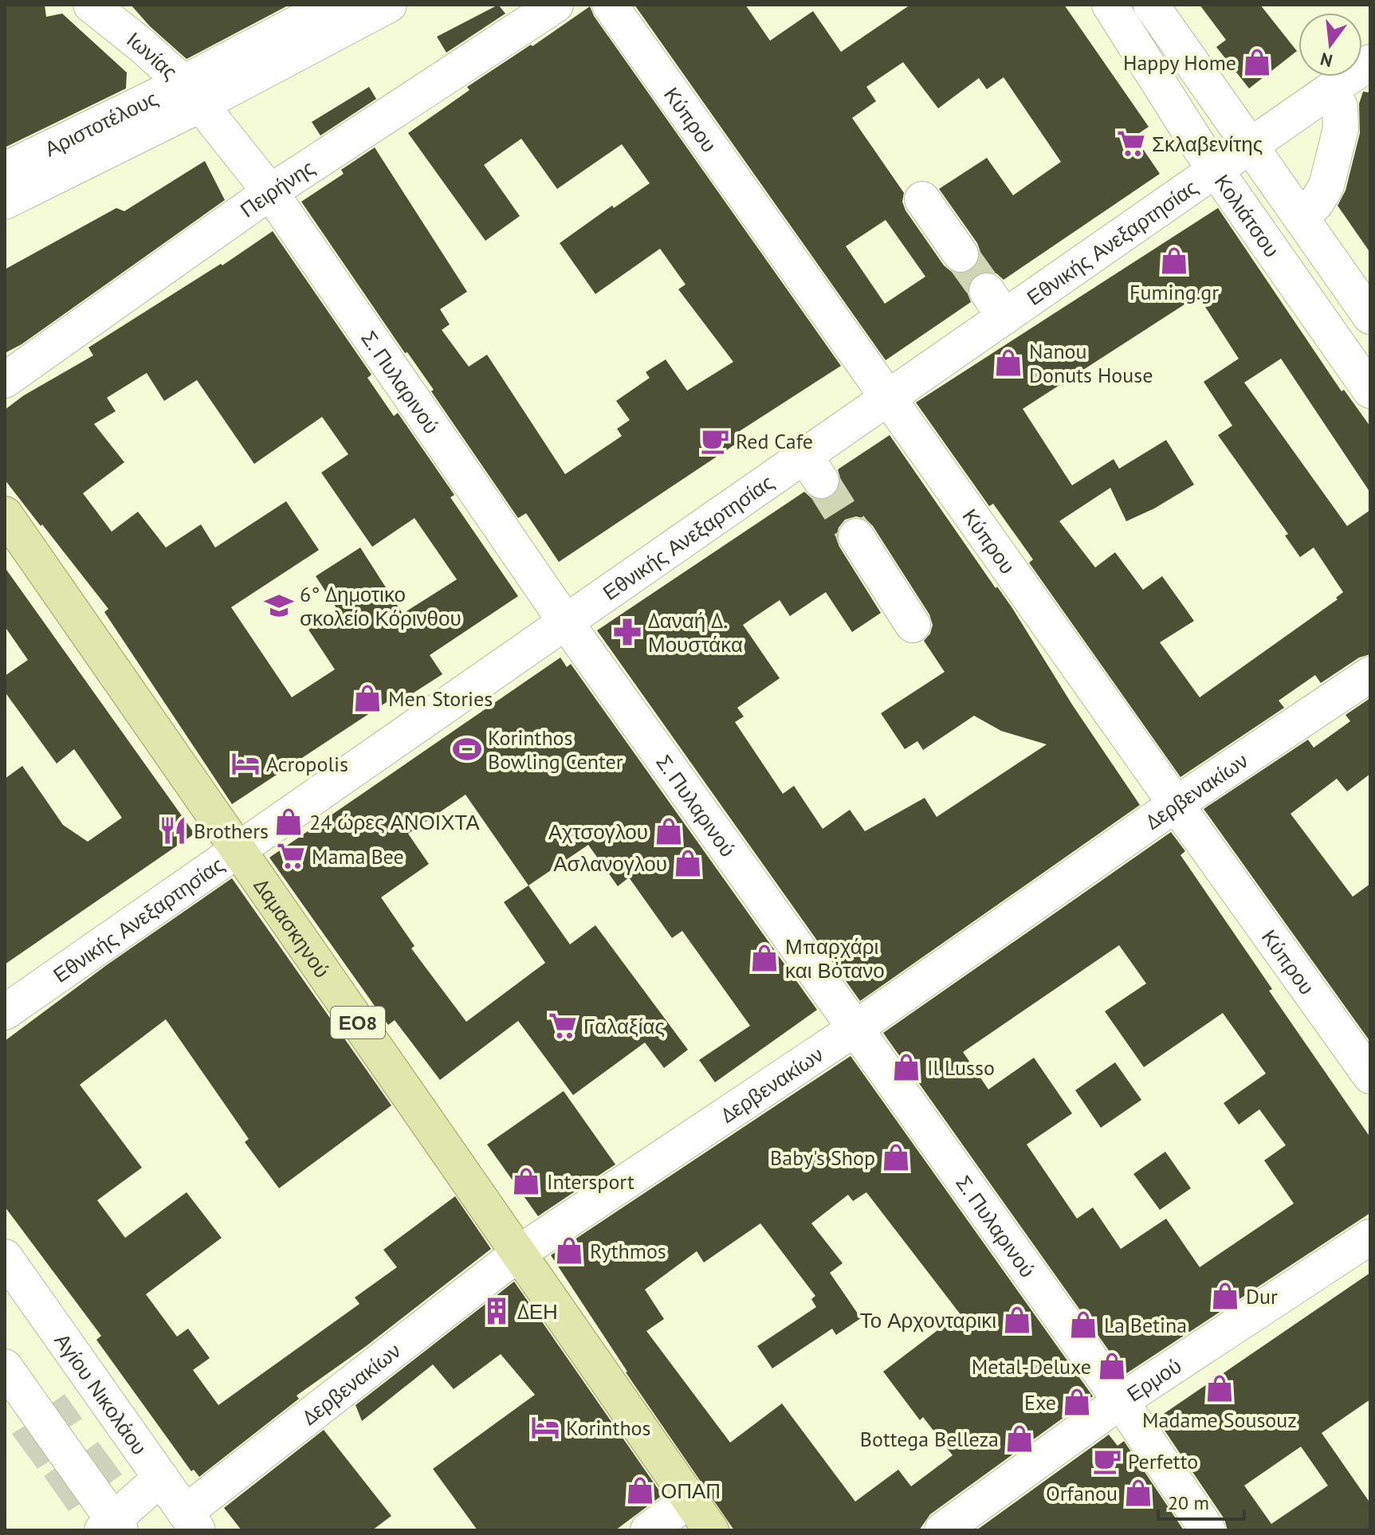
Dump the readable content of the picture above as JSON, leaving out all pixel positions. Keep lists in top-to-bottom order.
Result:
{
  "streets": {
    "main road": ["Δαμασκηνού", "ΕΟ8"],
    "street": [
      "Ιωνίας",
      "Κύπρου",
      "Αριστοτέλους",
      "Πειρήνης",
      "Κολιάτσου",
      "Εθνικής Ανεξαρτησίας",
      "Σ. Πυλαρινού",
      "Δερβενακίων",
      "Ερμού",
      "Αγίου Νικολάου"
    ]
  },
  "crossings": [
    ["Ιωνίας", "Αριστοτέλους"],
    ["Ιωνίας", "Σ. Πυλαρινού"],
    ["Κύπρου", "Εθνικής Ανεξαρτησίας"],
    ["Κύπρου", "Δερβενακίων"],
    ["Αριστοτέλους", "Σ. Πυλαρινού"],
    ["Πειρήνης", "Σ. Πυλαρινού"],
    ["Κολιάτσου", "Εθνικής Ανεξαρτησίας"],
    ["Εθνικής Ανεξαρτησίας", "Σ. Πυλαρινού"],
    ["Εθνικής Ανεξαρτησίας", "Δαμασκηνού"],
    ["Σ. Πυλαρινού", "Δερβενακίων"],
    ["Σ. Πυλαρινού", "Ερμού"],
    ["Δερβενακίων", "Δαμασκηνού"],
    ["Δερβενακίων", "Αγίου Νικολάου"]
  ],
  "places": {
    "shop": [
      "Happy Home",
      "Fuming.gr",
      "Nanou Donuts House",
      "Men Stories",
      "24 ώρες ΑΝΟΙΧΤΑ",
      "Αχτσογλου",
      "Ασλανογλου",
      "Μπαρχάρι και Βὀτανο",
      "Il Lusso",
      "Baby's Shop",
      "Intersport",
      "Rythmos",
      "Dur",
      "Το Αρχονταρικι",
      "La Betina",
      "Metal-Deluxe",
      "Madame Sousouz",
      "Exe",
      "Bottega Belleza",
      "ΟΠΑΠ",
      "Orfanou"
    ],
    "supermarket": ["Σκλαβενίτης", "Mama Bee", "Γαλαξίας"],
    "cafe": ["Red Cafe", "Perfetto"],
    "school or university": ["6° Δημοτικο σκολείο Κόρινθου"],
    "pharmacy": ["Δαναή Δ. Μουστάκα"],
    "sports": ["Korinthos Bowling Center"],
    "hotel": ["Acropolis", "Korinthos"],
    "restaurant": ["Brothers"],
    "building": ["ΔΕΗ"]
  },
  "scale_bar": "20 m",
  "north": "bottom"
}
